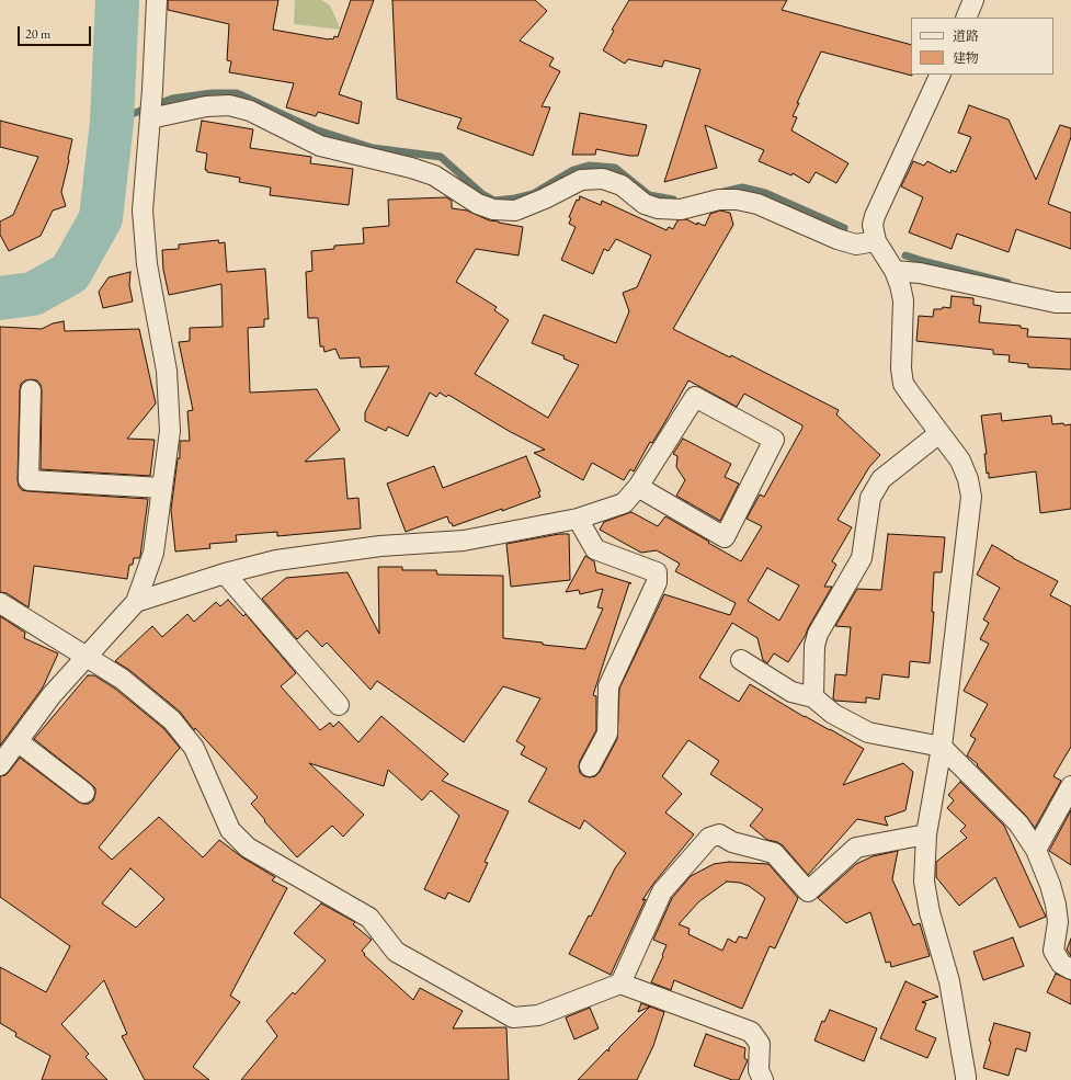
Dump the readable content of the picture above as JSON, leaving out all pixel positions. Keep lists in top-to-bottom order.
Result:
{
  "legend": ["道路", "建物"],
  "scale_bar": "20 m"
}
